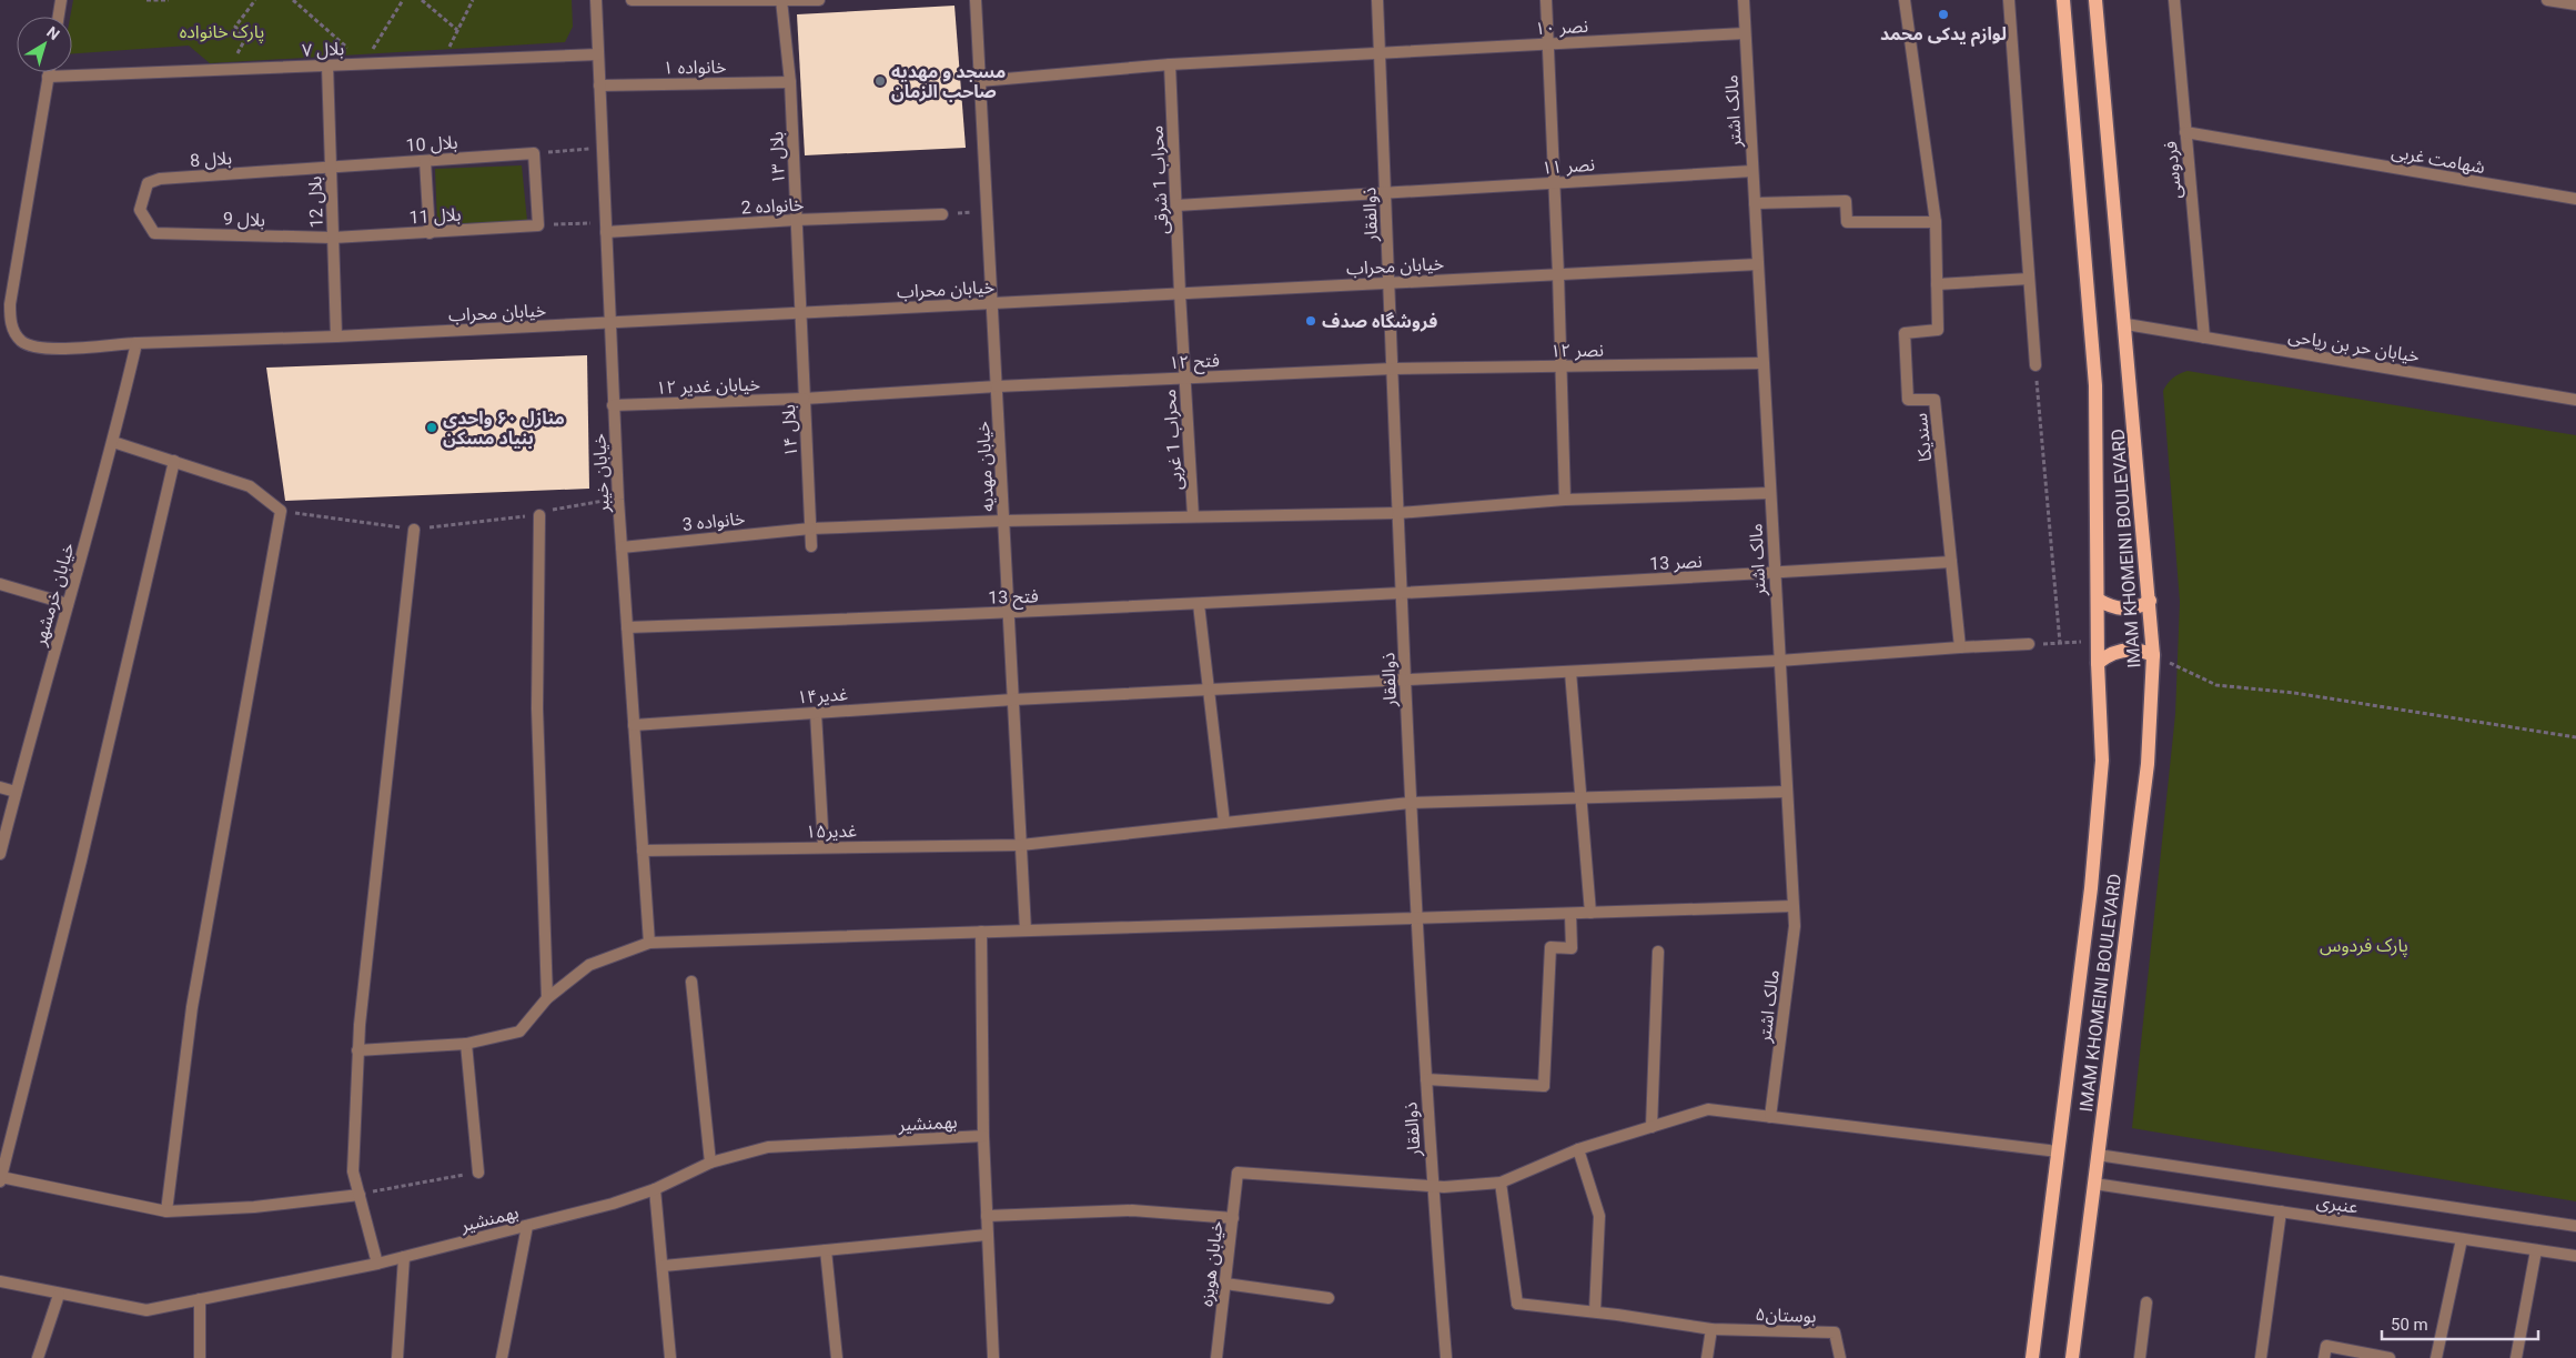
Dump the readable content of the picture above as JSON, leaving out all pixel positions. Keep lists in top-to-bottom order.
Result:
{
  "streets": {
    "main road": ["IMAM KHOMEINI BOULEVARD"],
    "street": [
      "نصر ۱۰",
      "بلال ۷",
      "خانواده ۱",
      "مالک اشتر",
      "بلال 10",
      "بلال ۱۳",
      "بلال 8",
      "شهامت غربی",
      "نصر ۱۱",
      "فردوسی",
      "محراب 1 شرقی",
      "بلال 12",
      "خانواده 2",
      "ذوالفقار",
      "بلال 11",
      "بلال 9",
      "خیابان محراب",
      "خیابان حر بن ریاحی",
      "نصر ۱۲",
      "فتح ۱۲",
      "خیابان غدیر ۱۲",
      "بلال ۱۴",
      "سندیکا",
      "محراب 1 غربی",
      "خیابان مهدیه",
      "خیابان خیبر",
      "خانواده 3",
      "نصر 13",
      "خیابان خرمشهر",
      "فتح 13",
      "غدیر۱۴",
      "غدیر۱۵",
      "بهمنشیر",
      "عنبری",
      "خیابان هویزه",
      "بوستان۵"
    ]
  },
  "crossings": [
    ["نصر ۱۰", "مالک اشتر"],
    ["نصر ۱۰", "محراب 1 شرقی"],
    ["نصر ۱۰", "ذوالفقار"],
    ["نصر ۱۰", "خیابان مهدیه"],
    ["بلال ۷", "بلال 12"],
    ["بلال ۷", "خیابان محراب"],
    ["بلال ۷", "خیابان خیبر"],
    ["خانواده ۱", "بلال ۱۳"],
    ["خانواده ۱", "خیابان خیبر"],
    ["مالک اشتر", "نصر ۱۱"],
    ["مالک اشتر", "خیابان محراب"],
    ["مالک اشتر", "نصر ۱۲"],
    ["مالک اشتر", "خانواده 3"],
    ["مالک اشتر", "نصر 13"],
    ["مالک اشتر", "غدیر۱۴"],
    ["مالک اشتر", "غدیر۱۵"],
    ["بلال 10", "بلال 8"],
    ["بلال 10", "بلال 12"],
    ["بلال ۱۳", "خانواده 2"],
    ["بلال ۱۳", "خیابان محراب"],
    ["بلال ۱۳", "بلال ۱۴"],
    ["بلال 8", "بلال 12"],
    ["بلال 8", "بلال 9"],
    ["شهامت غربی", "فردوسی"],
    ["نصر ۱۱", "محراب 1 شرقی"],
    ["نصر ۱۱", "ذوالفقار"],
    ["فردوسی", "خیابان حر بن ریاحی"],
    ["محراب 1 شرقی", "خیابان محراب"],
    ["محراب 1 شرقی", "محراب 1 غربی"],
    ["بلال 12", "بلال 11"],
    ["بلال 12", "بلال 9"],
    ["بلال 12", "خیابان محراب"],
    ["خانواده 2", "خیابان خیبر"],
    ["ذوالفقار", "خیابان محراب"],
    ["ذوالفقار", "نصر ۱۲"],
    ["ذوالفقار", "فتح ۱۲"],
    ["ذوالفقار", "خانواده 3"],
    ["ذوالفقار", "نصر 13"],
    ["ذوالفقار", "فتح 13"],
    ["ذوالفقار", "غدیر۱۴"],
    ["ذوالفقار", "غدیر۱۵"],
    ["ذوالفقار", "خیابان هویزه"],
    ["بلال 11", "بلال 9"],
    ["خیابان محراب", "بلال ۱۴"],
    ["خیابان محراب", "محراب 1 غربی"],
    ["خیابان محراب", "خیابان مهدیه"],
    ["خیابان محراب", "خیابان خیبر"],
    ["خیابان محراب", "خیابان خرمشهر"],
    ["خیابان حر بن ریاحی", "IMAM KHOMEINI BOULEVARD"],
    ["نصر ۱۲", "فتح ۱۲"],
    ["فتح ۱۲", "خیابان غدیر ۱۲"],
    ["فتح ۱۲", "بلال ۱۴"],
    ["فتح ۱۲", "محراب 1 غربی"],
    ["فتح ۱۲", "خیابان مهدیه"],
    ["خیابان غدیر ۱۲", "بلال ۱۴"],
    ["خیابان غدیر ۱۲", "خیابان خیبر"],
    ["بلال ۱۴", "خانواده 3"],
    ["سندیکا", "نصر 13"],
    ["محراب 1 غربی", "خانواده 3"],
    ["خیابان مهدیه", "خانواده 3"],
    ["خیابان مهدیه", "فتح 13"],
    ["خیابان مهدیه", "غدیر۱۴"],
    ["خیابان مهدیه", "غدیر۱۵"],
    ["خیابان خیبر", "خانواده 3"],
    ["خیابان خیبر", "فتح 13"],
    ["خیابان خیبر", "غدیر۱۴"],
    ["خیابان خیبر", "غدیر۱۵"],
    ["IMAM KHOMEINI BOULEVARD", "عنبری"],
    ["نصر 13", "فتح 13"]
  ],
  "parks": ["پارک خانواده", "پارک فردوس"],
  "places": [
    "لوازم یدکی محمد",
    "مسجد و مهدیه صاحب الزمان",
    "فروشگاه صدف",
    "منازل ۶۰ واحدی بنیاد مسکن"
  ],
  "scale_bar": "50 m",
  "north": "top right"
}
